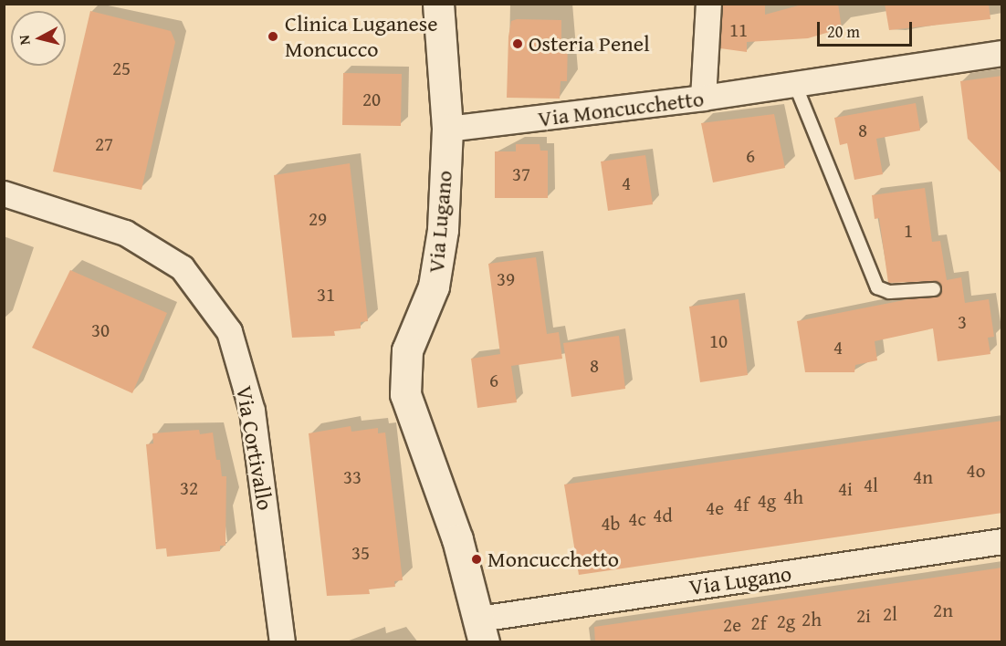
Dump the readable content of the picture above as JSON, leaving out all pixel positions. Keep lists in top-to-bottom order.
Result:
{
  "streets": {
    "street": ["Via Moncucchetto", "Via Lugano", "Via Cortivallo"]
  },
  "crossings": [
    ["Via Moncucchetto", "Via Lugano"]
  ],
  "places": ["Clinica Luganese Moncucco", "Osteria Penel", "Moncucchetto"],
  "house_numbers": [
    "11",
    "25",
    "20",
    "8",
    "27",
    "6",
    "37",
    "4",
    "29",
    "1",
    "39",
    "31",
    "3",
    "30",
    "10",
    "4",
    "8",
    "6",
    "4o",
    "33",
    "4n",
    "4l",
    "32",
    "4i",
    "4h",
    "4g",
    "4f",
    "4e",
    "4d",
    "4c",
    "4b",
    "35",
    "2n",
    "2l",
    "2i",
    "2h",
    "2g",
    "2f",
    "2e"
  ],
  "scale_bar": "20 m",
  "north": "left"
}
